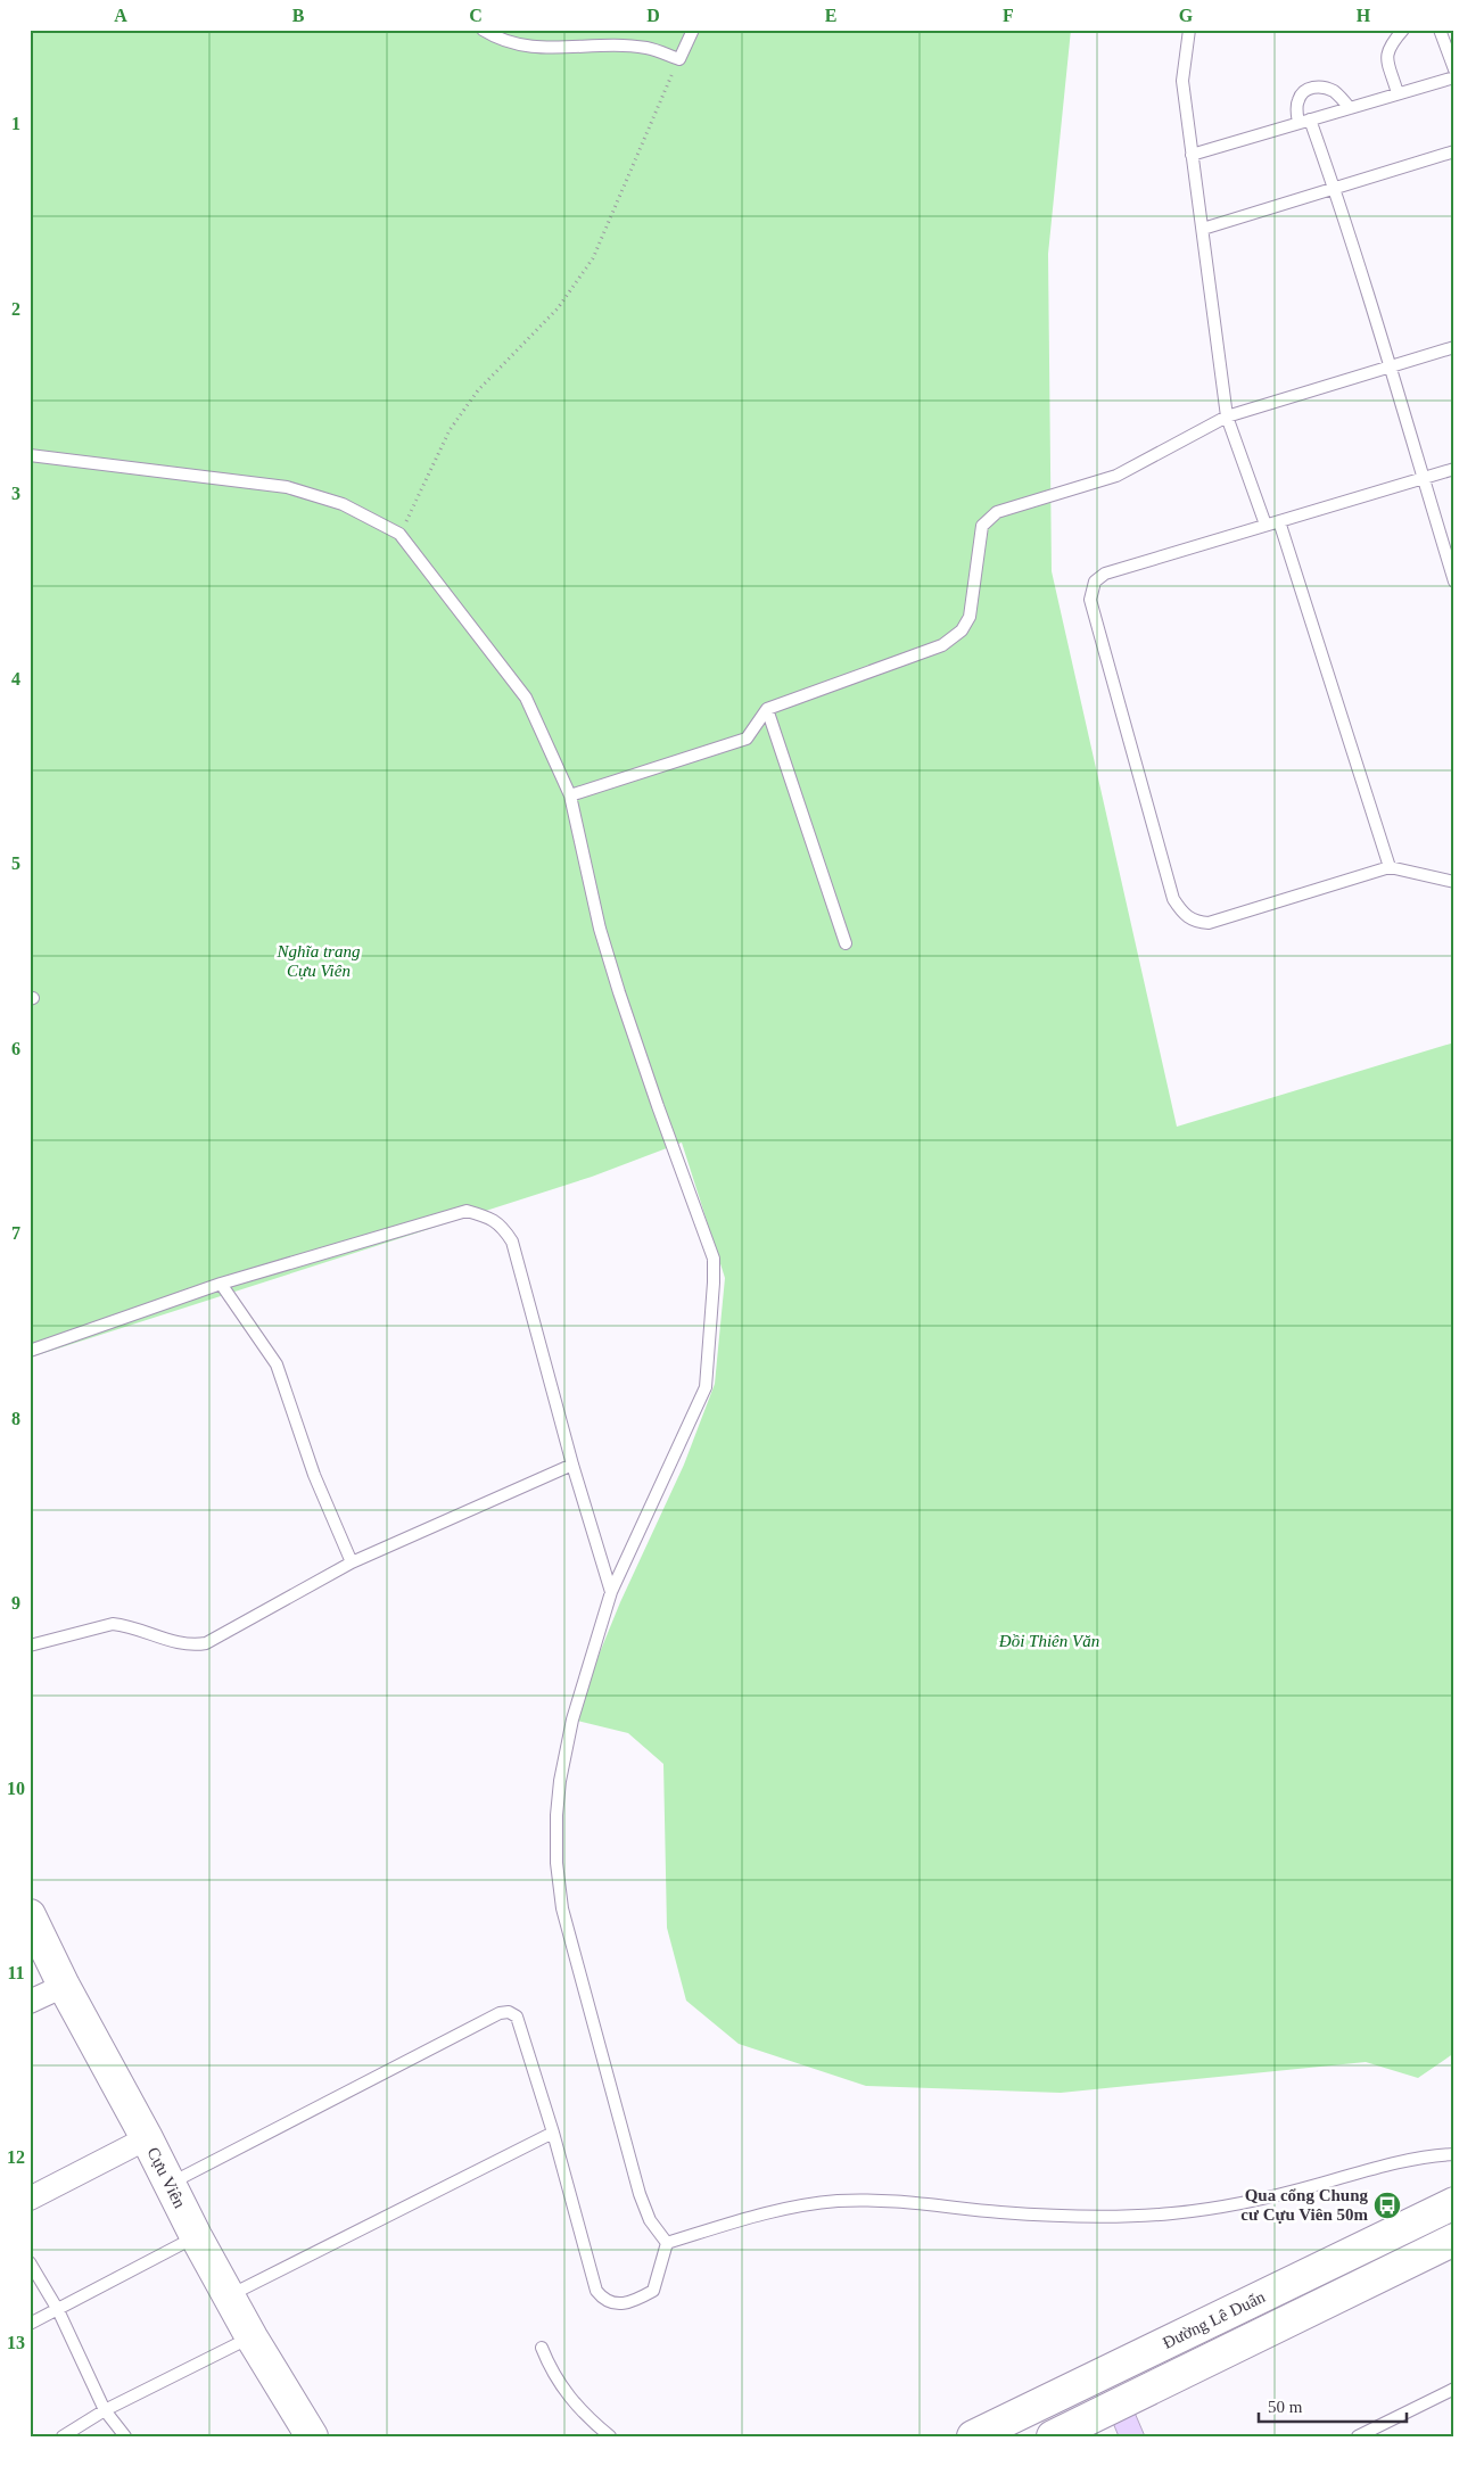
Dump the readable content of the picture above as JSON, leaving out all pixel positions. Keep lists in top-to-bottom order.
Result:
{
  "streets": {
    "main road": ["Cựu Viên", "Đường Lê Duẩn"]
  },
  "parks": ["Nghĩa trang Cựu Viên", "Đồi Thiên Văn"],
  "places": {
    "bus stop": ["Qua cổng Chung cư Cựu Viên 50m"]
  },
  "scale_bar": "50 m",
  "grid": {
    "columns": [
      "A",
      "B",
      "C",
      "D",
      "E",
      "F",
      "G",
      "H"
    ],
    "rows": [
      "1",
      "2",
      "3",
      "4",
      "5",
      "6",
      "7",
      "8",
      "9",
      "10",
      "11",
      "12",
      "13"
    ]
  }
}
